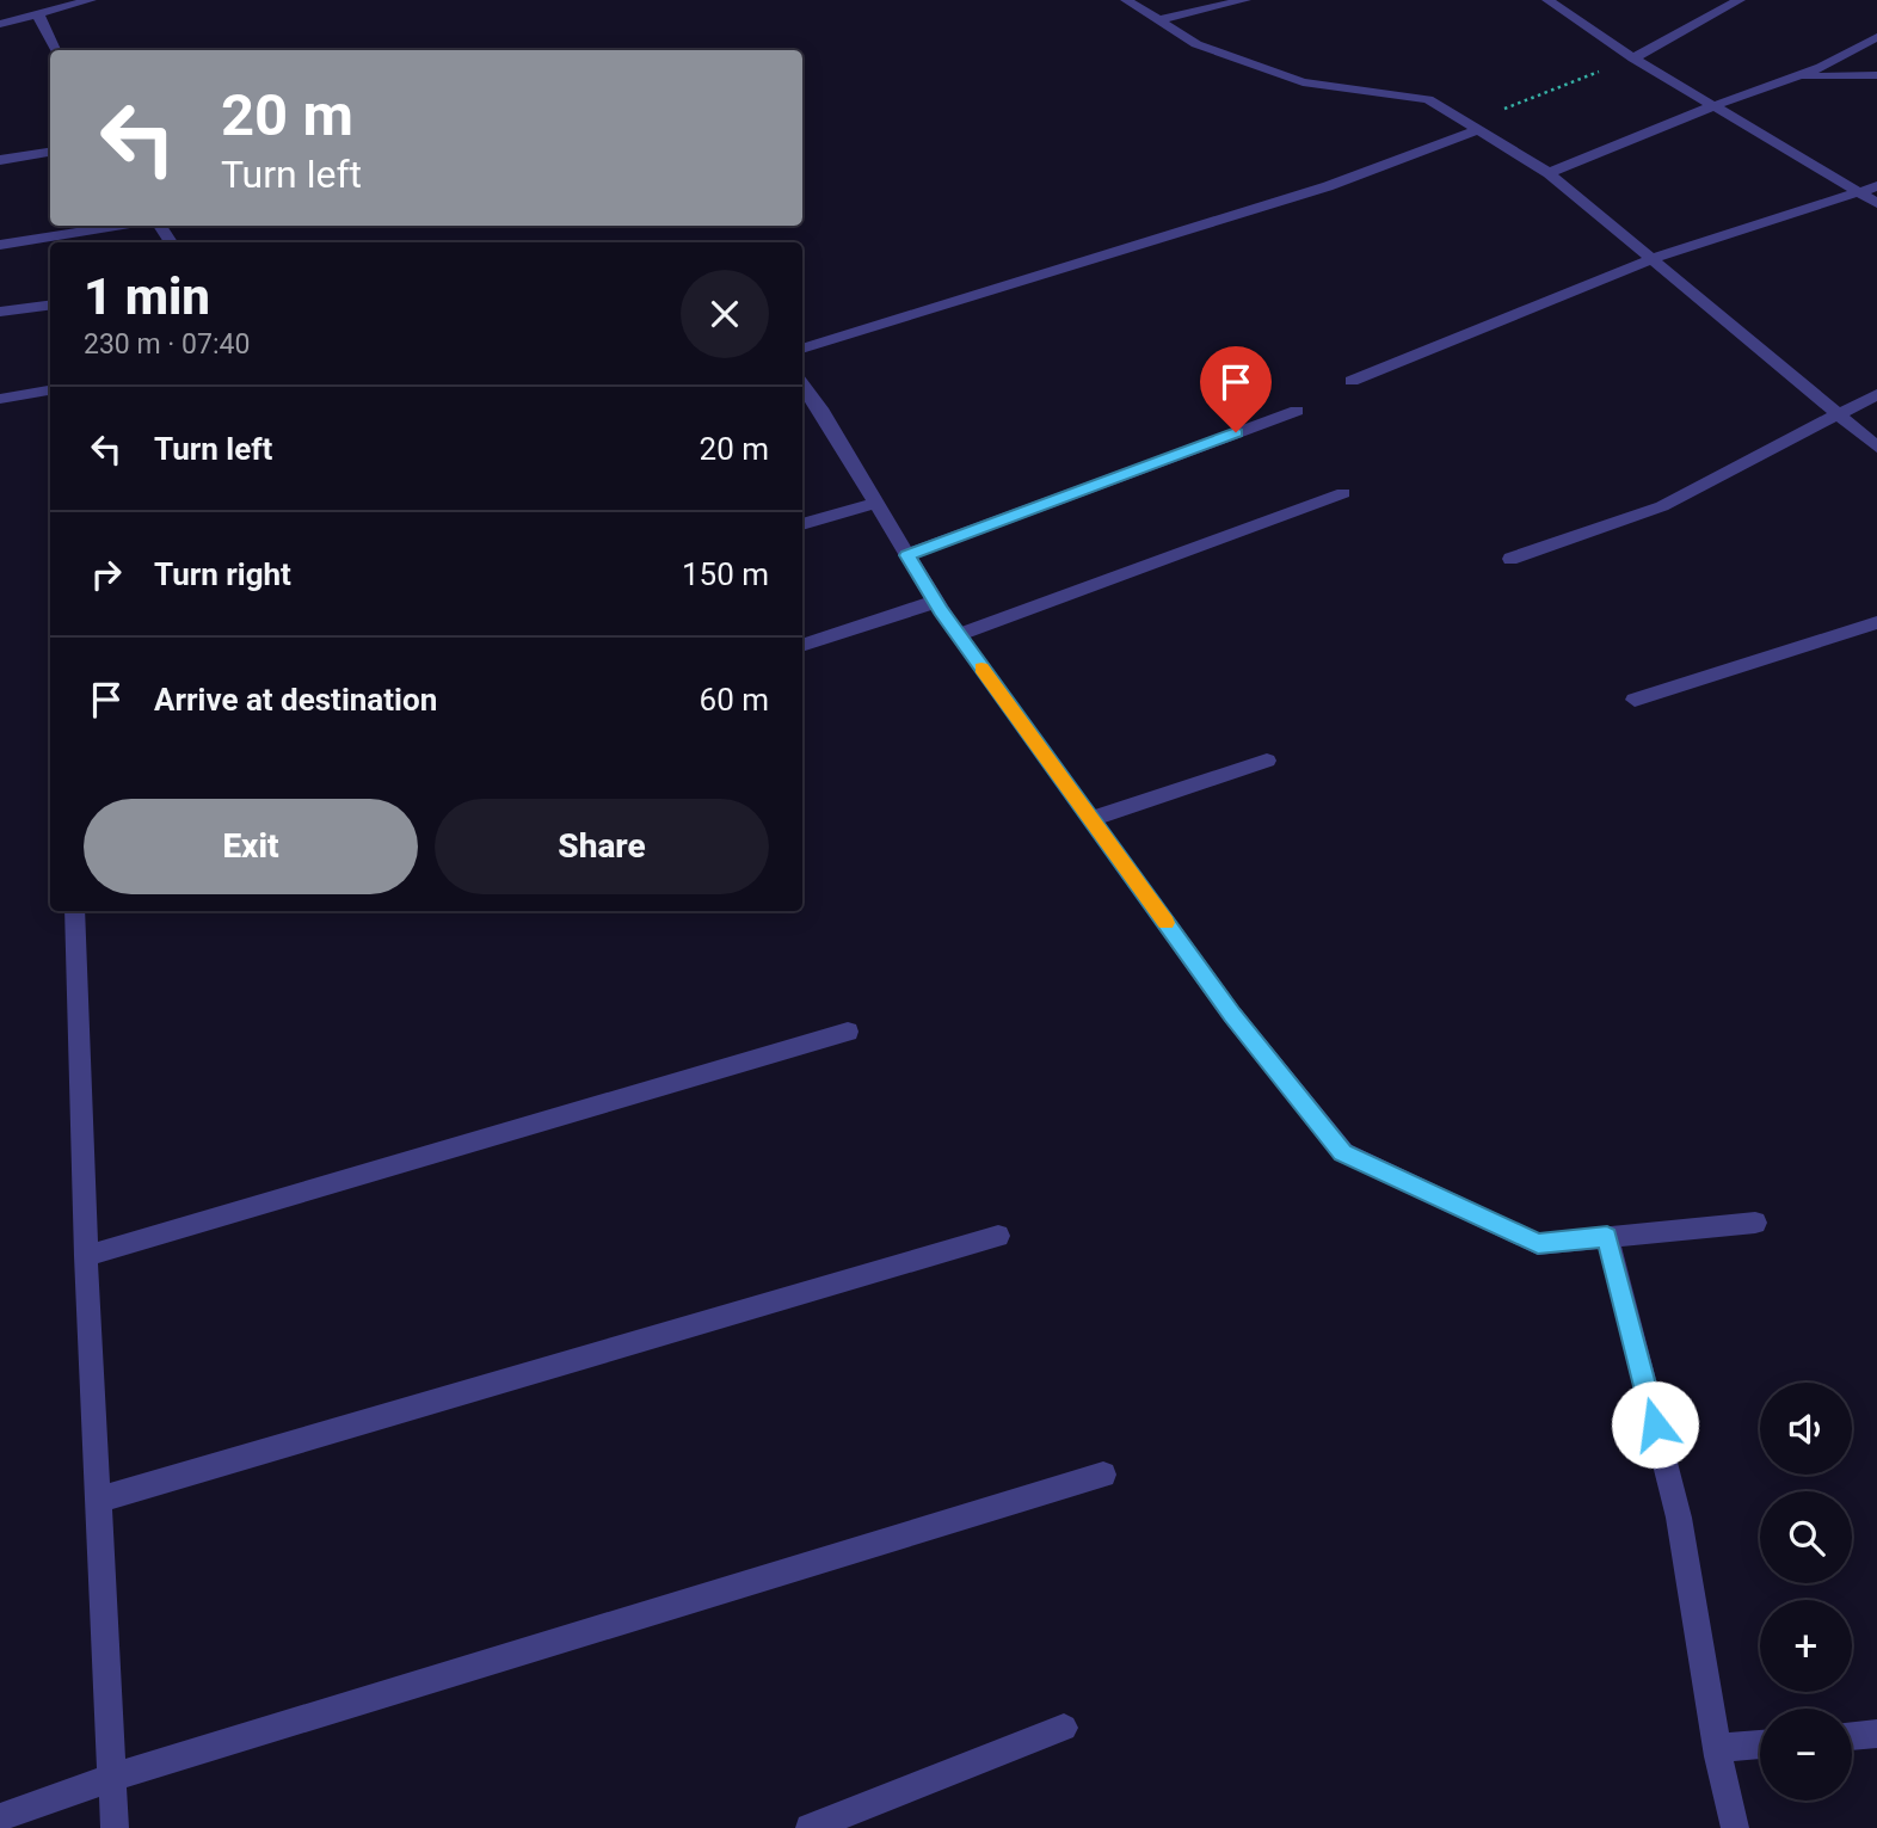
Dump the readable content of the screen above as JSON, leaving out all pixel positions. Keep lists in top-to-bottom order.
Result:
{
  "page": {
    "turn": ["20 m", "Turn left"],
    "heading": ["1 min", "230 m · 07:40"],
    "list": [
      {
        "name": "Turn left",
        "value": "20 m"
      },
      {
        "name": "Turn right",
        "value": "150 m"
      },
      {
        "name": "Arrive at destination",
        "value": "60 m"
      }
    ],
    "buttons": ["Exit", "Share"],
    "map_buttons": ["+", "−"]
  }
}
